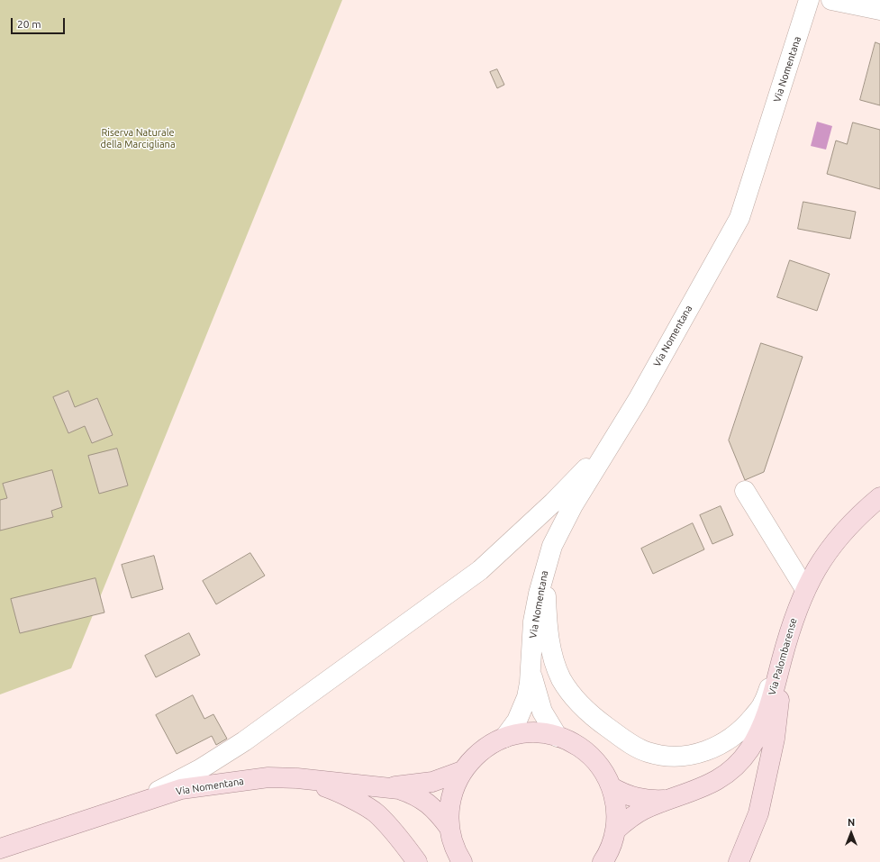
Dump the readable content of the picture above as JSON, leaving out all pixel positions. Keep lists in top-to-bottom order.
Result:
{
  "streets": {
    "main road": ["Via Nomentana", "Via Palombarense"]
  },
  "parks": ["Riserva Naturale della Marcigliana"],
  "scale_bar": "20 m",
  "north": "top"
}
